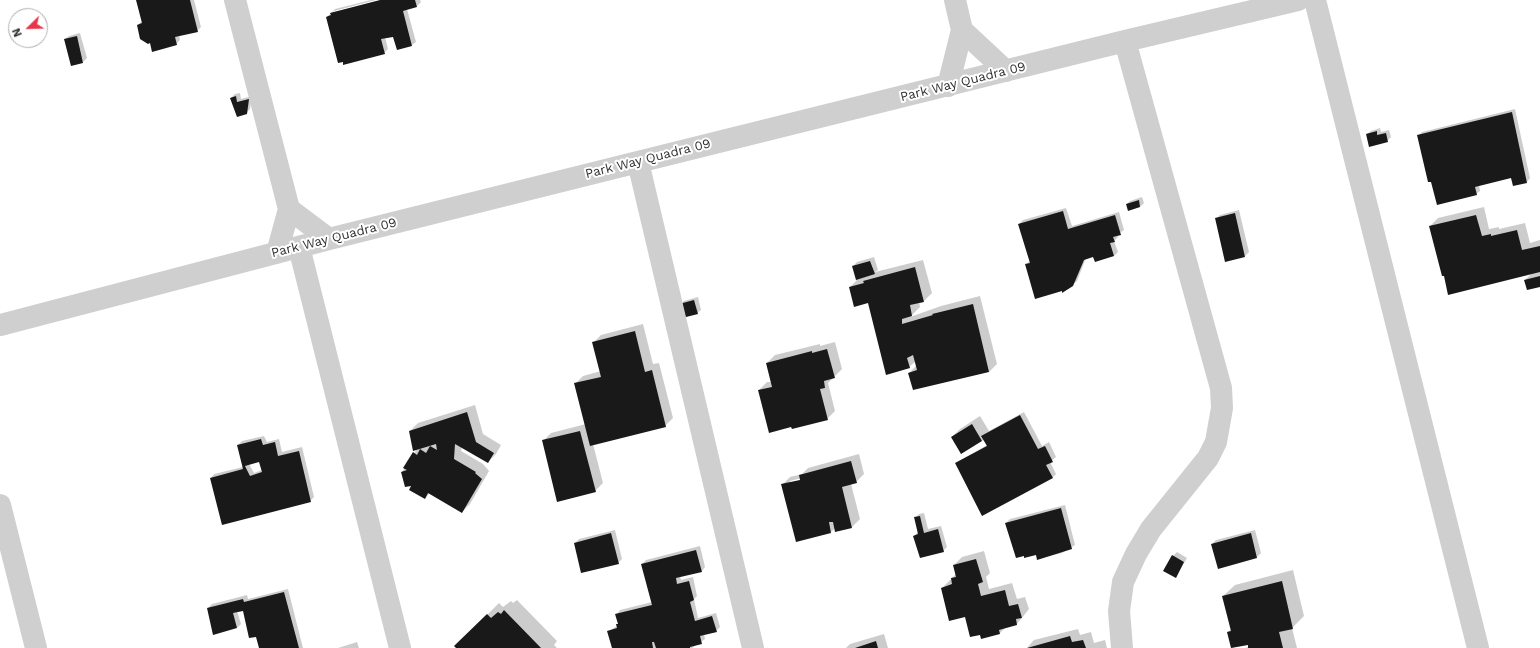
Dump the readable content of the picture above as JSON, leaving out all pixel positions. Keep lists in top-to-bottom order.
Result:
{
  "streets": {
    "street": ["Park Way Quadra 09"]
  },
  "north": "bottom left"
}
